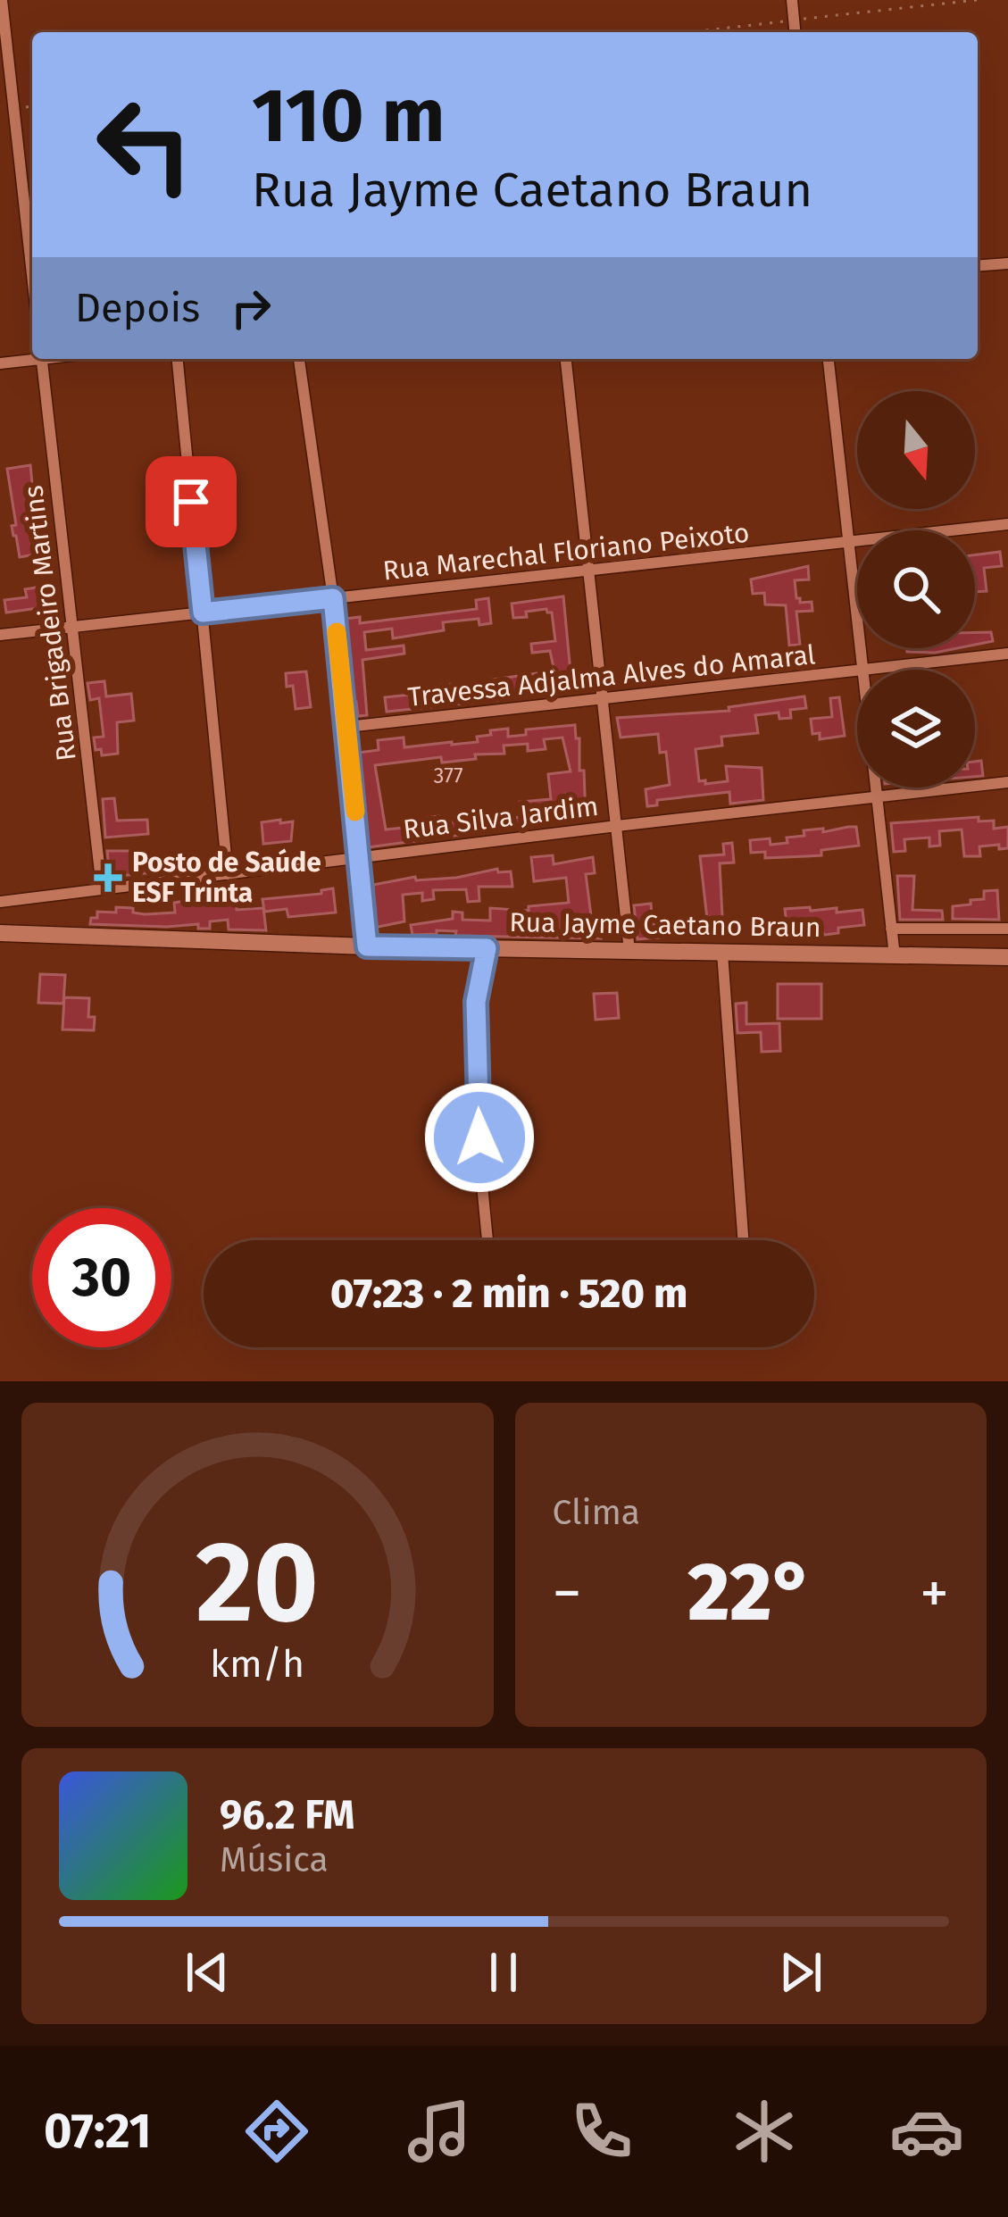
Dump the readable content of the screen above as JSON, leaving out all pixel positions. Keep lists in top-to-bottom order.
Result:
{
  "streets": {
    "street": [
      "Rua Marechal Floriano Peixoto",
      "Rua Brigadeiro Martins",
      "Travessa Adjalma Alves do Amaral",
      "Rua Silva Jardim",
      "Rua Jayme Caetano Braun"
    ]
  },
  "crossings": [
    ["Rua Marechal Floriano Peixoto", "Rua Brigadeiro Martins"],
    ["Rua Brigadeiro Martins", "Rua Silva Jardim"]
  ],
  "places": {
    "health": ["Posto de Saúde ESF Trinta"]
  },
  "house_numbers": ["377"],
  "north": "bottom",
  "page": {
    "turn": ["110 m", "Rua Jayme Caetano Braun"],
    "then": "Depois",
    "limit": "30",
    "trip": "07:23 · 2 min · 520 m",
    "tile": "Clima",
    "heat": ["−", "22°", "+"],
    "song": ["96.2 FM", "Música"],
    "tabs": "07:21",
    "gauge": ["20", "km/h"]
  }
}
